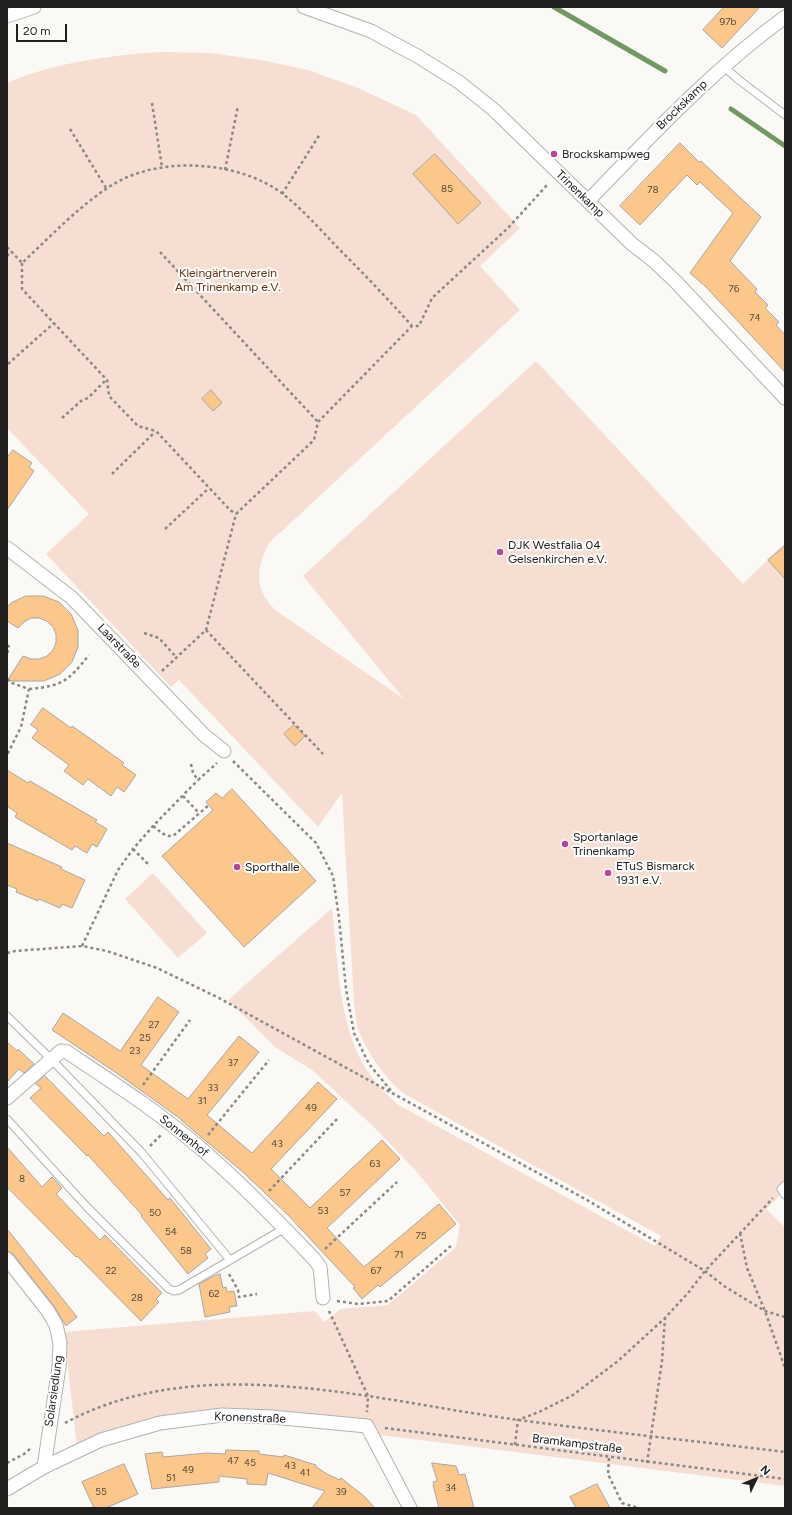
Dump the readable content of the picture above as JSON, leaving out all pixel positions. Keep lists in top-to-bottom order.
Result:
{
  "streets": {
    "street": [
      "Brockskamp",
      "Trinenkamp",
      "Laarstraße",
      "Sonnenhof",
      "Solarsiedlung",
      "Kronenstraße"
    ],
    "path": ["Bramkampstraße"]
  },
  "crossings": [
    ["Brockskamp", "Trinenkamp"],
    ["Solarsiedlung", "Kronenstraße"],
    ["Kronenstraße", "Bramkampstraße"]
  ],
  "parks": ["Kleingärtnerverein Am Trinenkamp e.V."],
  "places": [
    "Brockskampweg",
    "DJK Westfalia 04 Gelsenkirchen e.V.",
    "Sportanlage Trinenkamp",
    "Sporthalle",
    "ETuS Bismarck 1931 e.V."
  ],
  "house_numbers": [
    "97b",
    "85",
    "78",
    "76",
    "74",
    "27",
    "25",
    "23",
    "37",
    "33",
    "31",
    "49",
    "43",
    "63",
    "8",
    "57",
    "53",
    "50",
    "54",
    "75",
    "58",
    "71",
    "22",
    "67",
    "62",
    "28",
    "47",
    "45",
    "43",
    "49",
    "41",
    "51",
    "34",
    "55",
    "39"
  ],
  "scale_bar": "20 m",
  "north": "top right"
}
